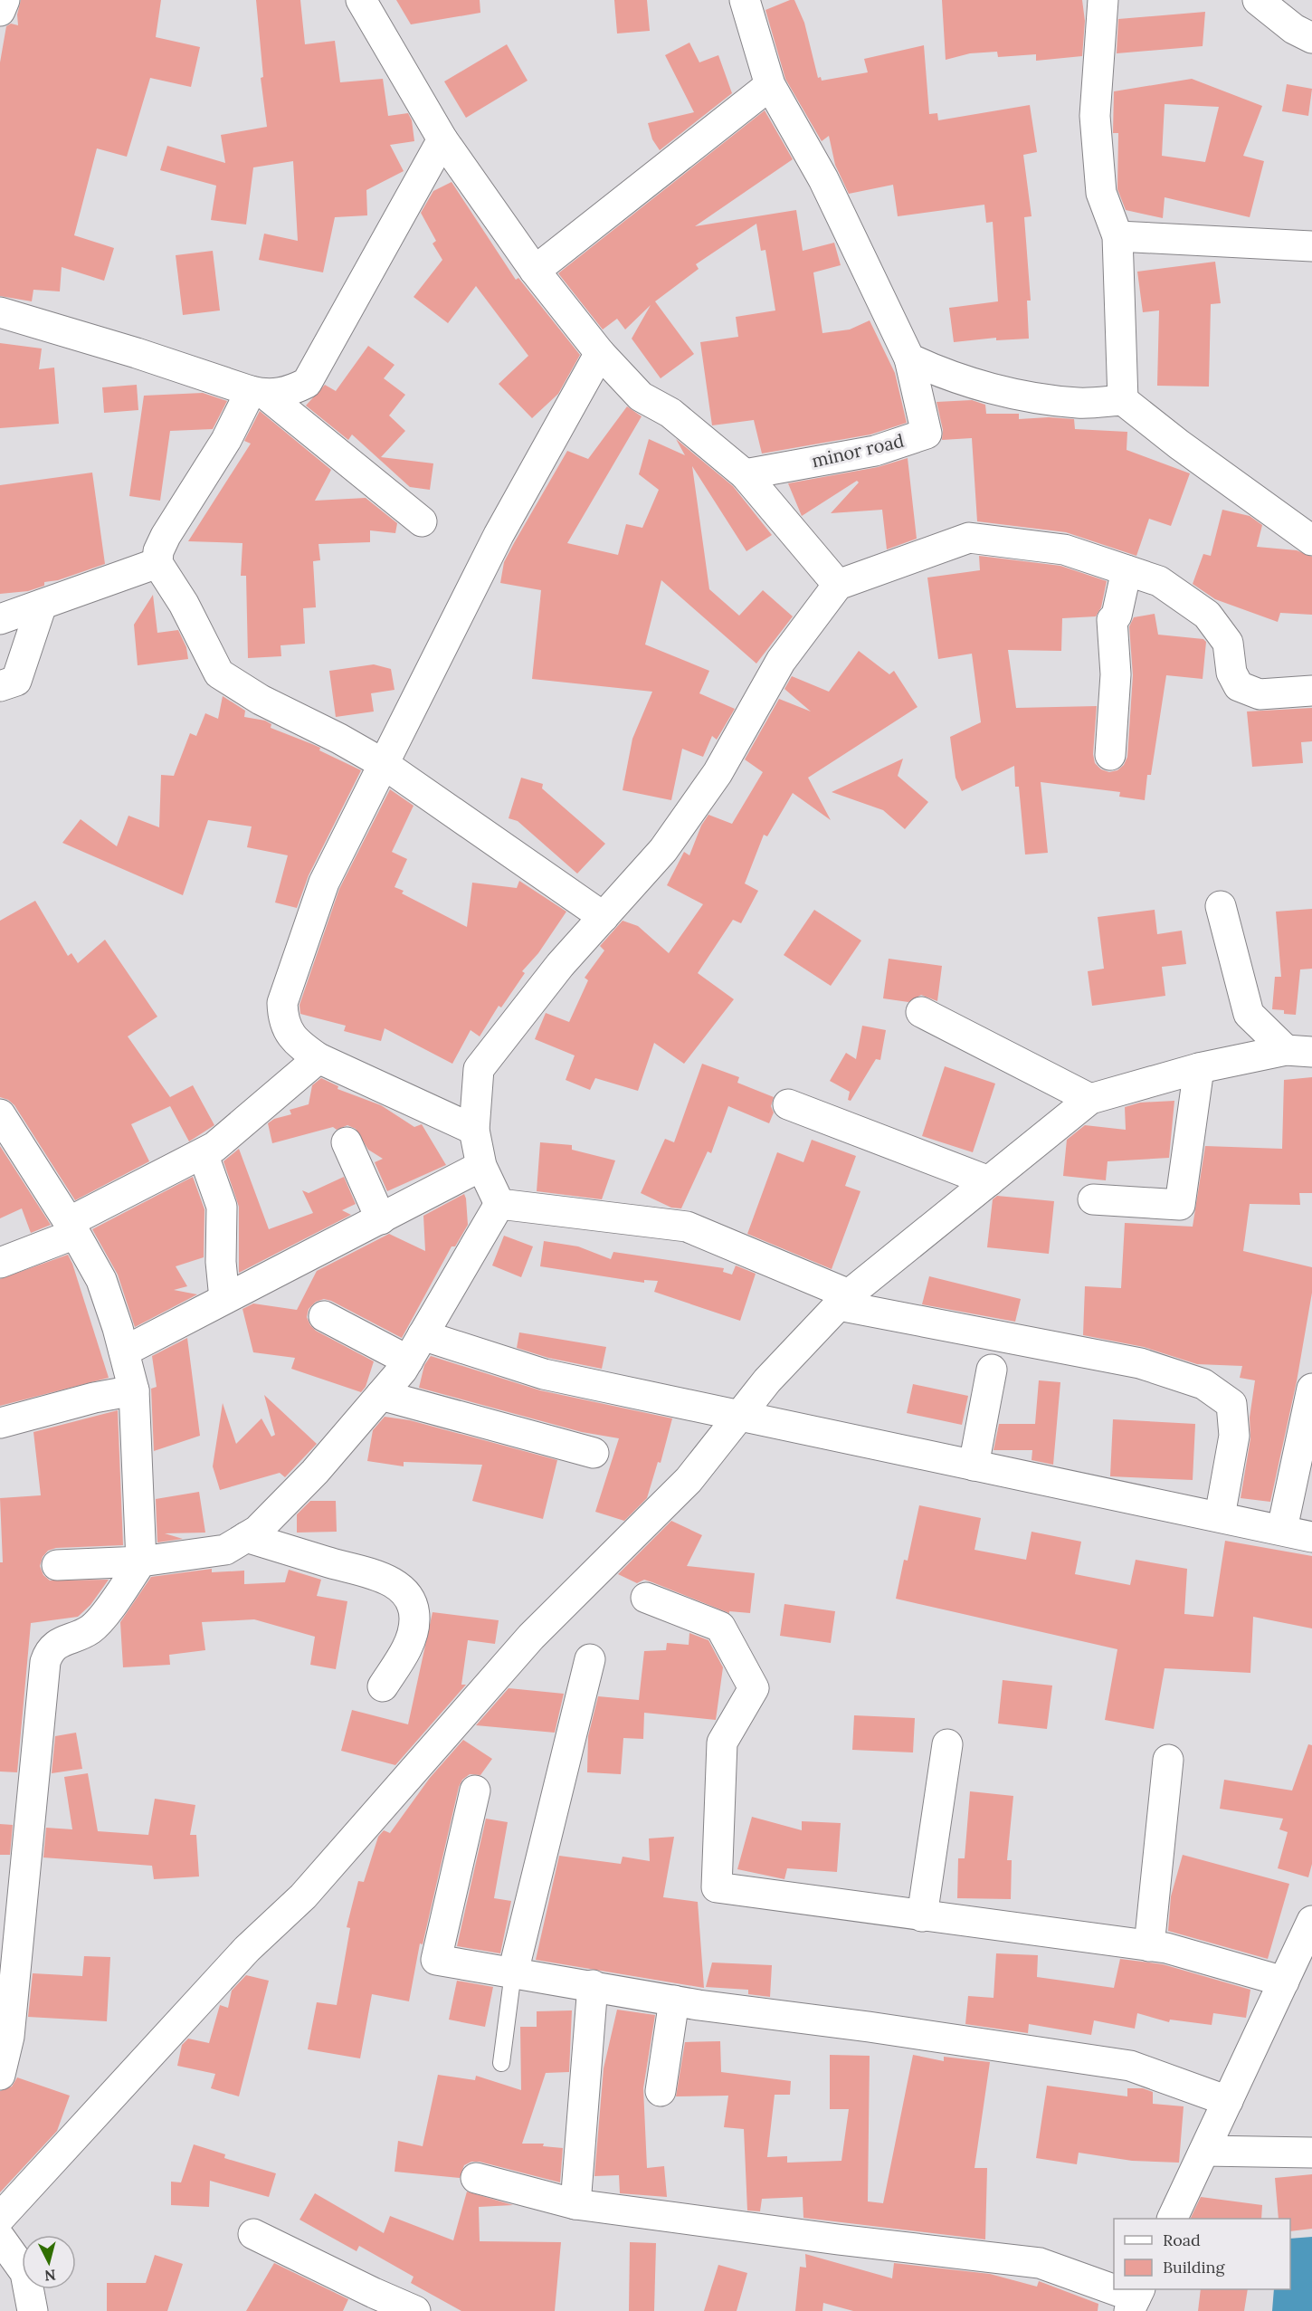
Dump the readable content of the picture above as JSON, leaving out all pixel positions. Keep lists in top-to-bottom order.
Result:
{
  "streets": {
    "street": ["minor road"]
  },
  "legend": ["Road", "Building"],
  "north": "bottom"
}
